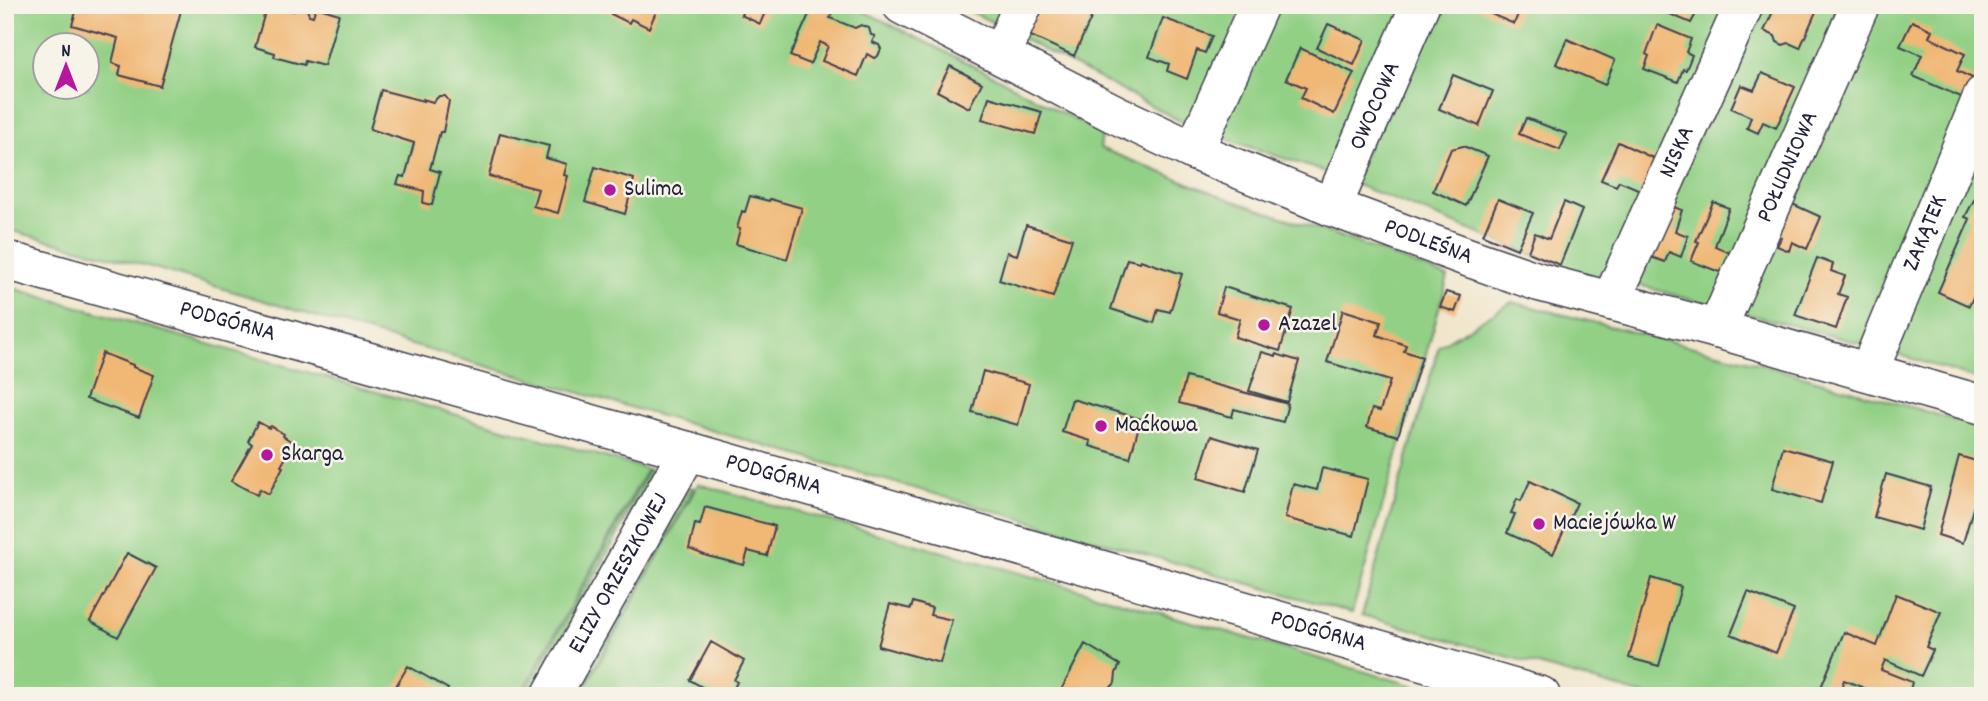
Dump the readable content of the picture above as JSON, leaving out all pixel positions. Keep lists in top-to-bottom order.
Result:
{
  "streets": {
    "street": [
      "OWOCOWA",
      "NISKA",
      "POŁUDNIOWA",
      "ZAKĄTEK",
      "PODLEŚNA",
      "PODGÓRNA",
      "ELIZY ORZESZKOWEJ"
    ]
  },
  "crossings": [
    ["OWOCOWA", "PODLEŚNA"],
    ["NISKA", "PODLEŚNA"],
    ["POŁUDNIOWA", "PODLEŚNA"],
    ["ZAKĄTEK", "PODLEŚNA"],
    ["PODGÓRNA", "ELIZY ORZESZKOWEJ"]
  ],
  "places": [
    "Sulima",
    "Azazel",
    "Maćkowa",
    "Skarga",
    "Maciejówka W"
  ],
  "north": "top"
}
